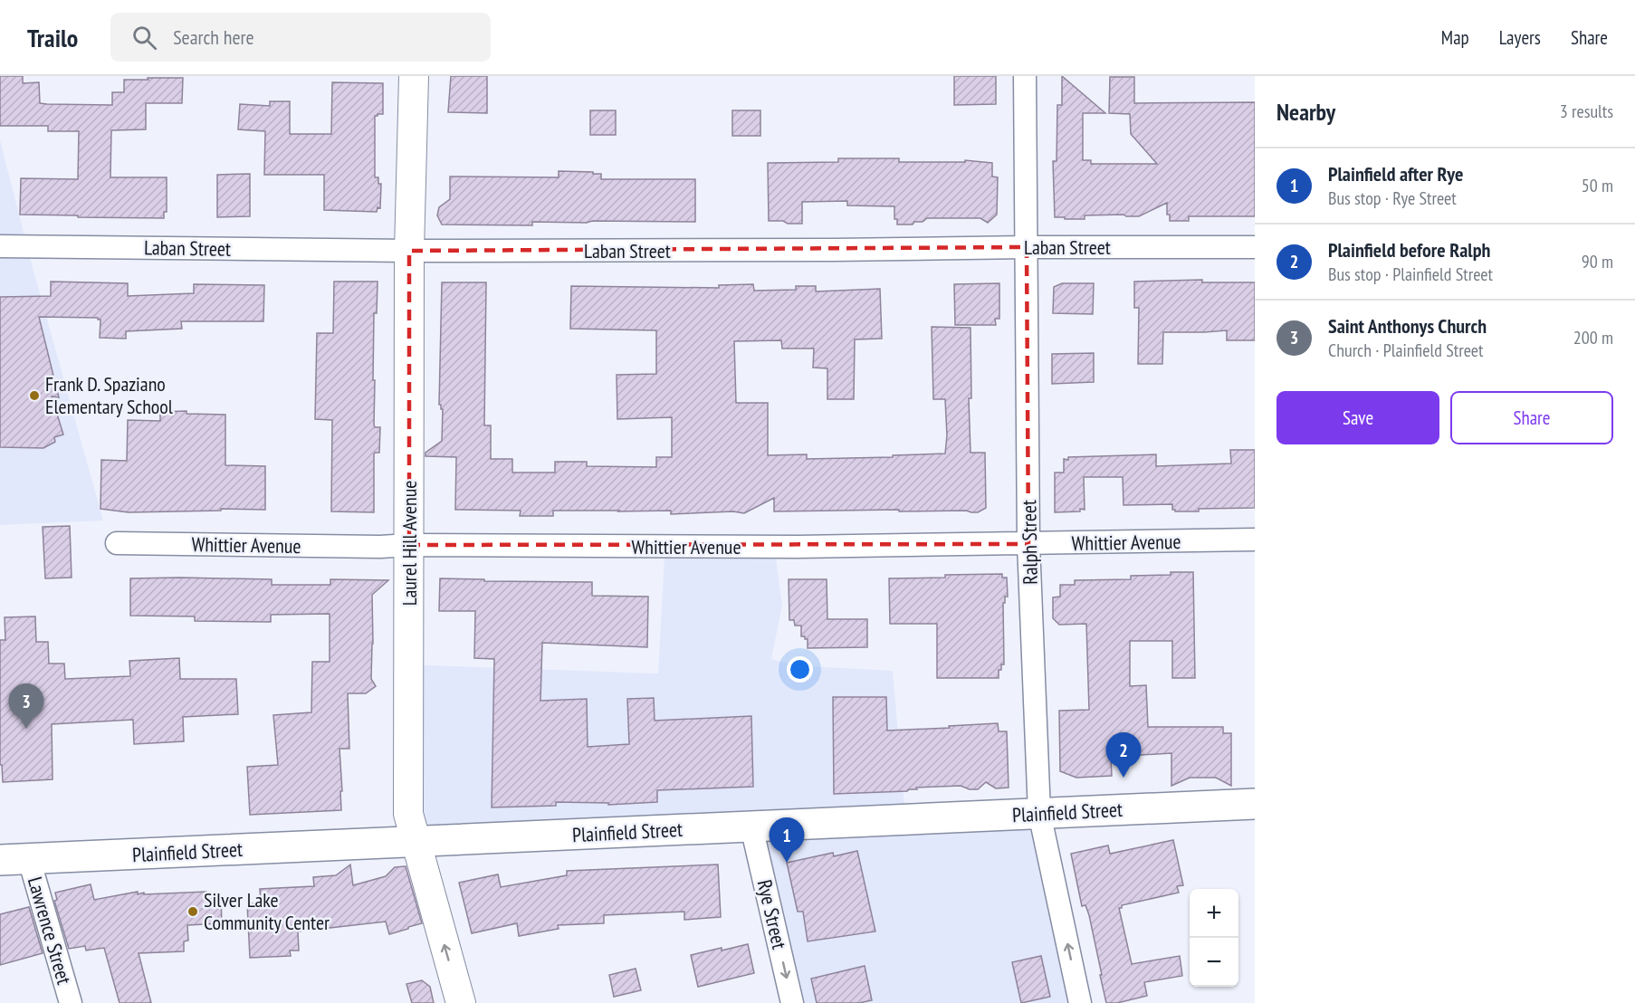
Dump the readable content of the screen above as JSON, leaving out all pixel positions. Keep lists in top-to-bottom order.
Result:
{
  "streets": {
    "main road": ["Plainfield Street"],
    "street": [
      "Laban Street",
      "Ralph Street",
      "Whittier Avenue",
      "Laurel Hill Avenue",
      "Rye Street",
      "Lawrence Street"
    ]
  },
  "crossings": [
    ["Laban Street", "Ralph Street"],
    ["Laban Street", "Laurel Hill Avenue"],
    ["Ralph Street", "Whittier Avenue"],
    ["Ralph Street", "Plainfield Street"],
    ["Whittier Avenue", "Laurel Hill Avenue"],
    ["Laurel Hill Avenue", "Plainfield Street"],
    ["Plainfield Street", "Rye Street"],
    ["Plainfield Street", "Lawrence Street"]
  ],
  "one_way": ["Rye Street"],
  "places": ["Frank D. Spaziano Elementary School", "Silver Lake Community Center"],
  "page": {
    "header": "Trailo",
    "search": "Search here",
    "nav": ["Map", "Layers", "Share"],
    "heading": ["Nearby", "3 results"],
    "list": [
      {
        "mark": "1",
        "name": "Plainfield after Rye",
        "note": "Bus stop · Rye Street",
        "value": "50 m"
      },
      {
        "mark": "2",
        "name": "Plainfield before Ralph",
        "note": "Bus stop · Plainfield Street",
        "value": "90 m"
      },
      {
        "mark": "3",
        "name": "Saint Anthonys Church",
        "note": "Church · Plainfield Street",
        "value": "200 m"
      }
    ],
    "buttons": ["Save", "Share"],
    "pins": ["3", "2", "1"],
    "map_buttons": ["+", "−"]
  }
}
